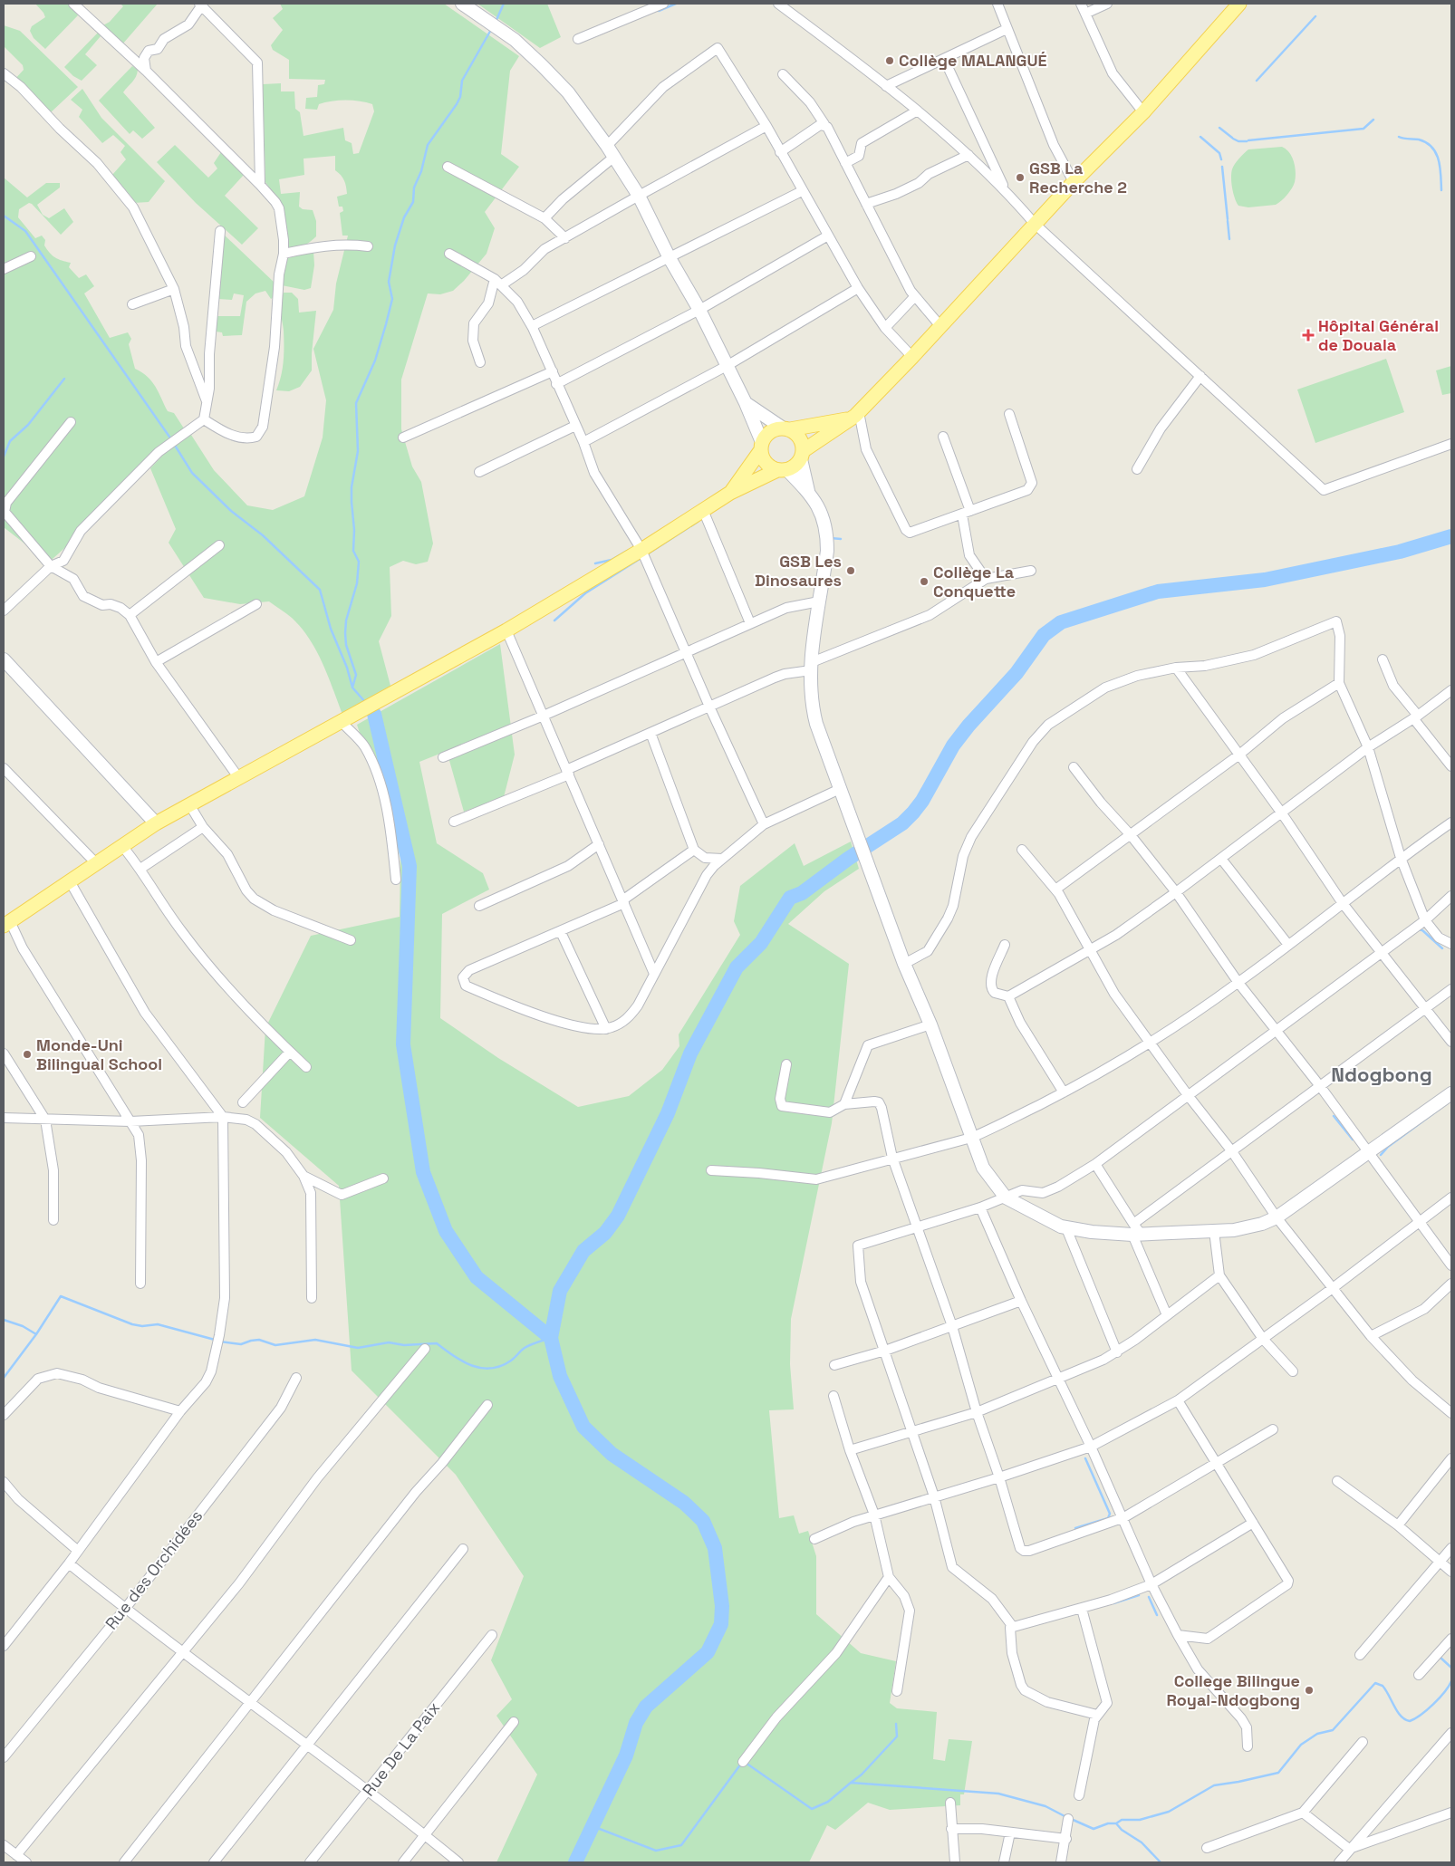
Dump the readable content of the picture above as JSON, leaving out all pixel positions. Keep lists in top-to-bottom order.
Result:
{
  "streets": {
    "street": ["Rue des Orchidées", "Rue De La Paix"]
  },
  "districts": ["Ndogbong"],
  "places": {
    "other": [
      "Collège MALANGUÉ",
      "GSB La Recherche 2",
      "GSB Les Dinosaures",
      "Collège La Conquette",
      "Monde-Uni Bilingual School",
      "College Bilingue Royal-Ndogbong"
    ],
    "health": ["Hôpital Général de Douala"]
  }
}
